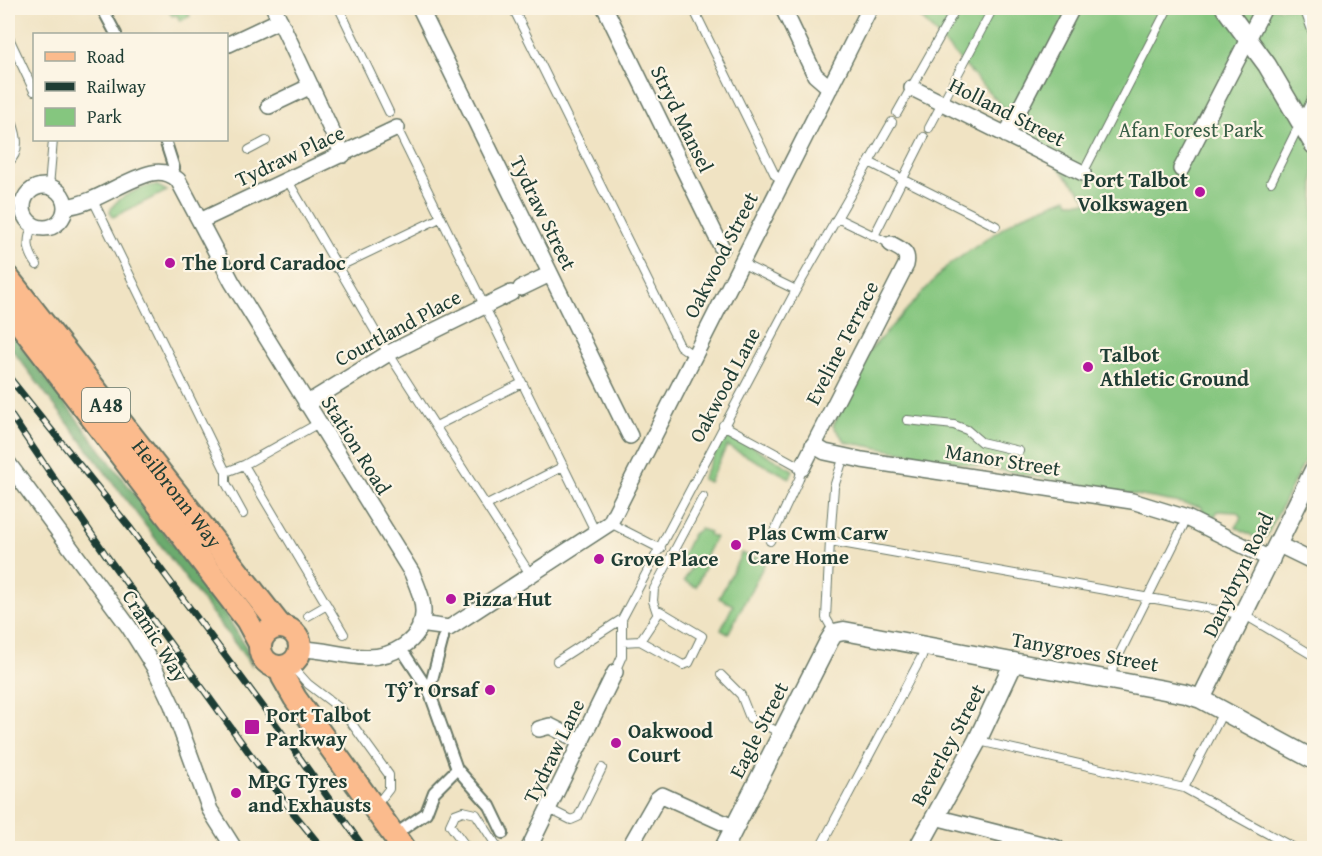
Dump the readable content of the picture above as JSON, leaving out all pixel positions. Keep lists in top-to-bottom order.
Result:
{
  "streets": {
    "main road": ["A48", "Heilbronn Way"],
    "street": [
      "Holland Street",
      "Stryd Mansel",
      "Tydraw Place",
      "Tydraw Street",
      "Oakwood Street",
      "Courtland Place",
      "Eveline Terrace",
      "Station Road",
      "Manor Street",
      "Danybryn Road",
      "Cramic Way",
      "Tanygroes Street",
      "Eagle Street",
      "Beverley Street",
      "Tydraw Lane"
    ],
    "lane": ["Oakwood Lane"]
  },
  "crossings": [
    ["Tydraw Place", "Station Road"],
    ["Tydraw Street", "Courtland Place"],
    ["Courtland Place", "Station Road"],
    ["Eveline Terrace", "Manor Street"],
    ["Oakwood Lane", "Tydraw Lane"],
    ["Manor Street", "Danybryn Road"],
    ["Danybryn Road", "Tanygroes Street"],
    ["Tanygroes Street", "Eagle Street"],
    ["Tanygroes Street", "Beverley Street"]
  ],
  "parks": ["Afan Forest Park"],
  "places": {
    "other": [
      "Port Talbot Volkswagen",
      "The Lord Caradoc",
      "Talbot Athletic Ground",
      "Plas Cwm Carw Care Home",
      "Grove Place",
      "Pizza Hut",
      "Tŷ’r Orsaf",
      "Oakwood Court",
      "MPG Tyres and Exhausts"
    ],
    "transit": ["Port Talbot Parkway"]
  },
  "legend": ["Road", "Railway", "Park"]
}
